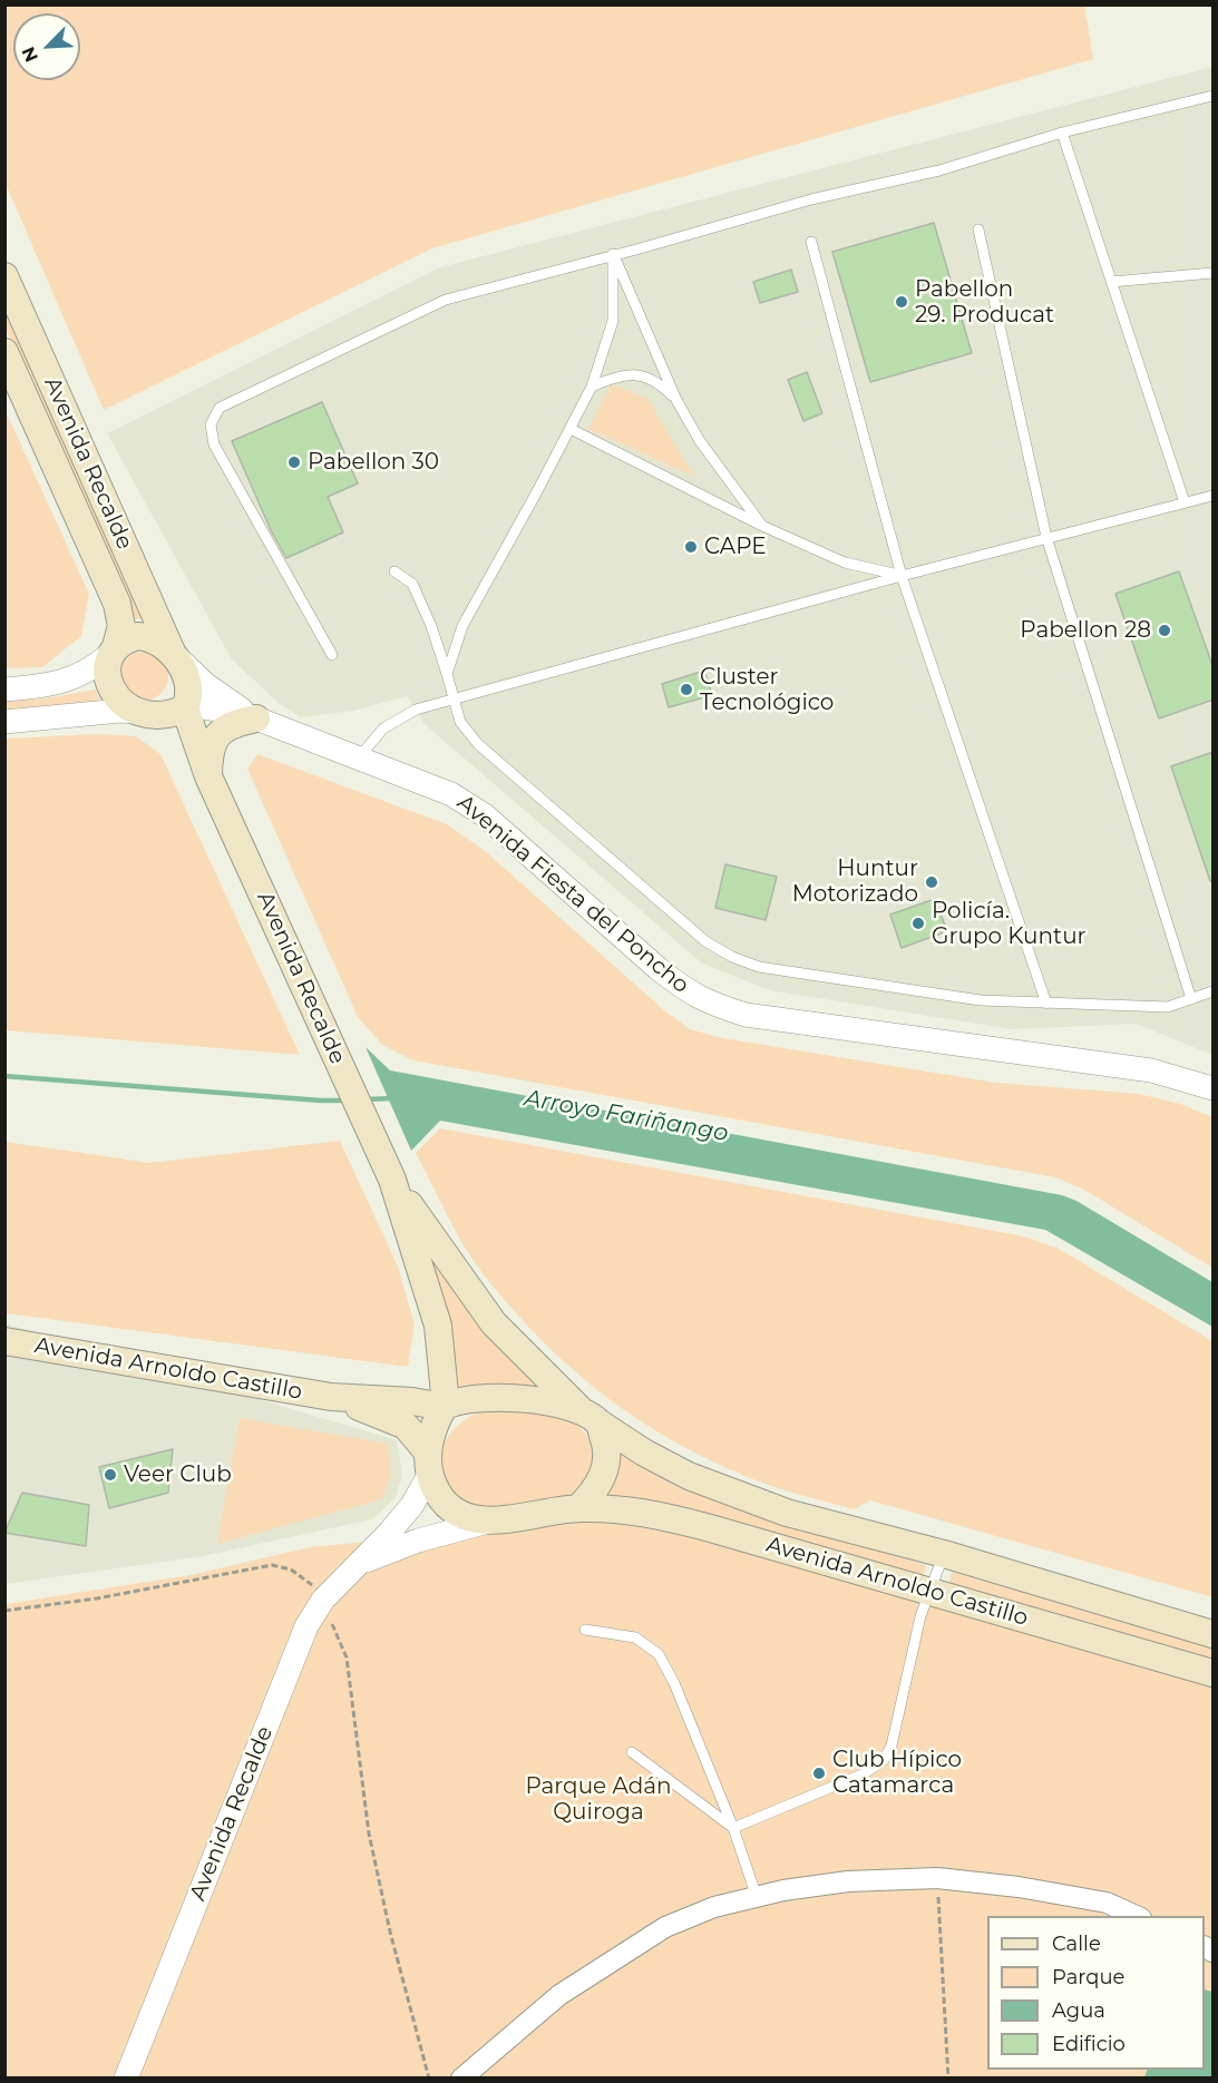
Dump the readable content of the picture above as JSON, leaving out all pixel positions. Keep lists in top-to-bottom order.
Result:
{
  "streets": {
    "main road": ["Avenida Recalde", "Avenida Arnoldo Castillo"],
    "street": ["Avenida Fiesta del Poncho"]
  },
  "crossings": [
    ["Avenida Recalde", "Avenida Fiesta del Poncho"],
    ["Avenida Recalde", "Avenida Arnoldo Castillo"]
  ],
  "water": ["Arroyo Fariñango"],
  "parks": ["Parque Adán Quiroga"],
  "places": [
    "Pabellon 29. Producat",
    "Pabellon 30",
    "CAPE",
    "Pabellon 28",
    "Cluster Tecnológico",
    "Huntur Motorizado",
    "Policía. Grupo Kuntur",
    "Veer Club",
    "Club Hípico Catamarca"
  ],
  "legend": [
    "Calle",
    "Parque",
    "Agua",
    "Edificio"
  ],
  "north": "bottom left"
}
